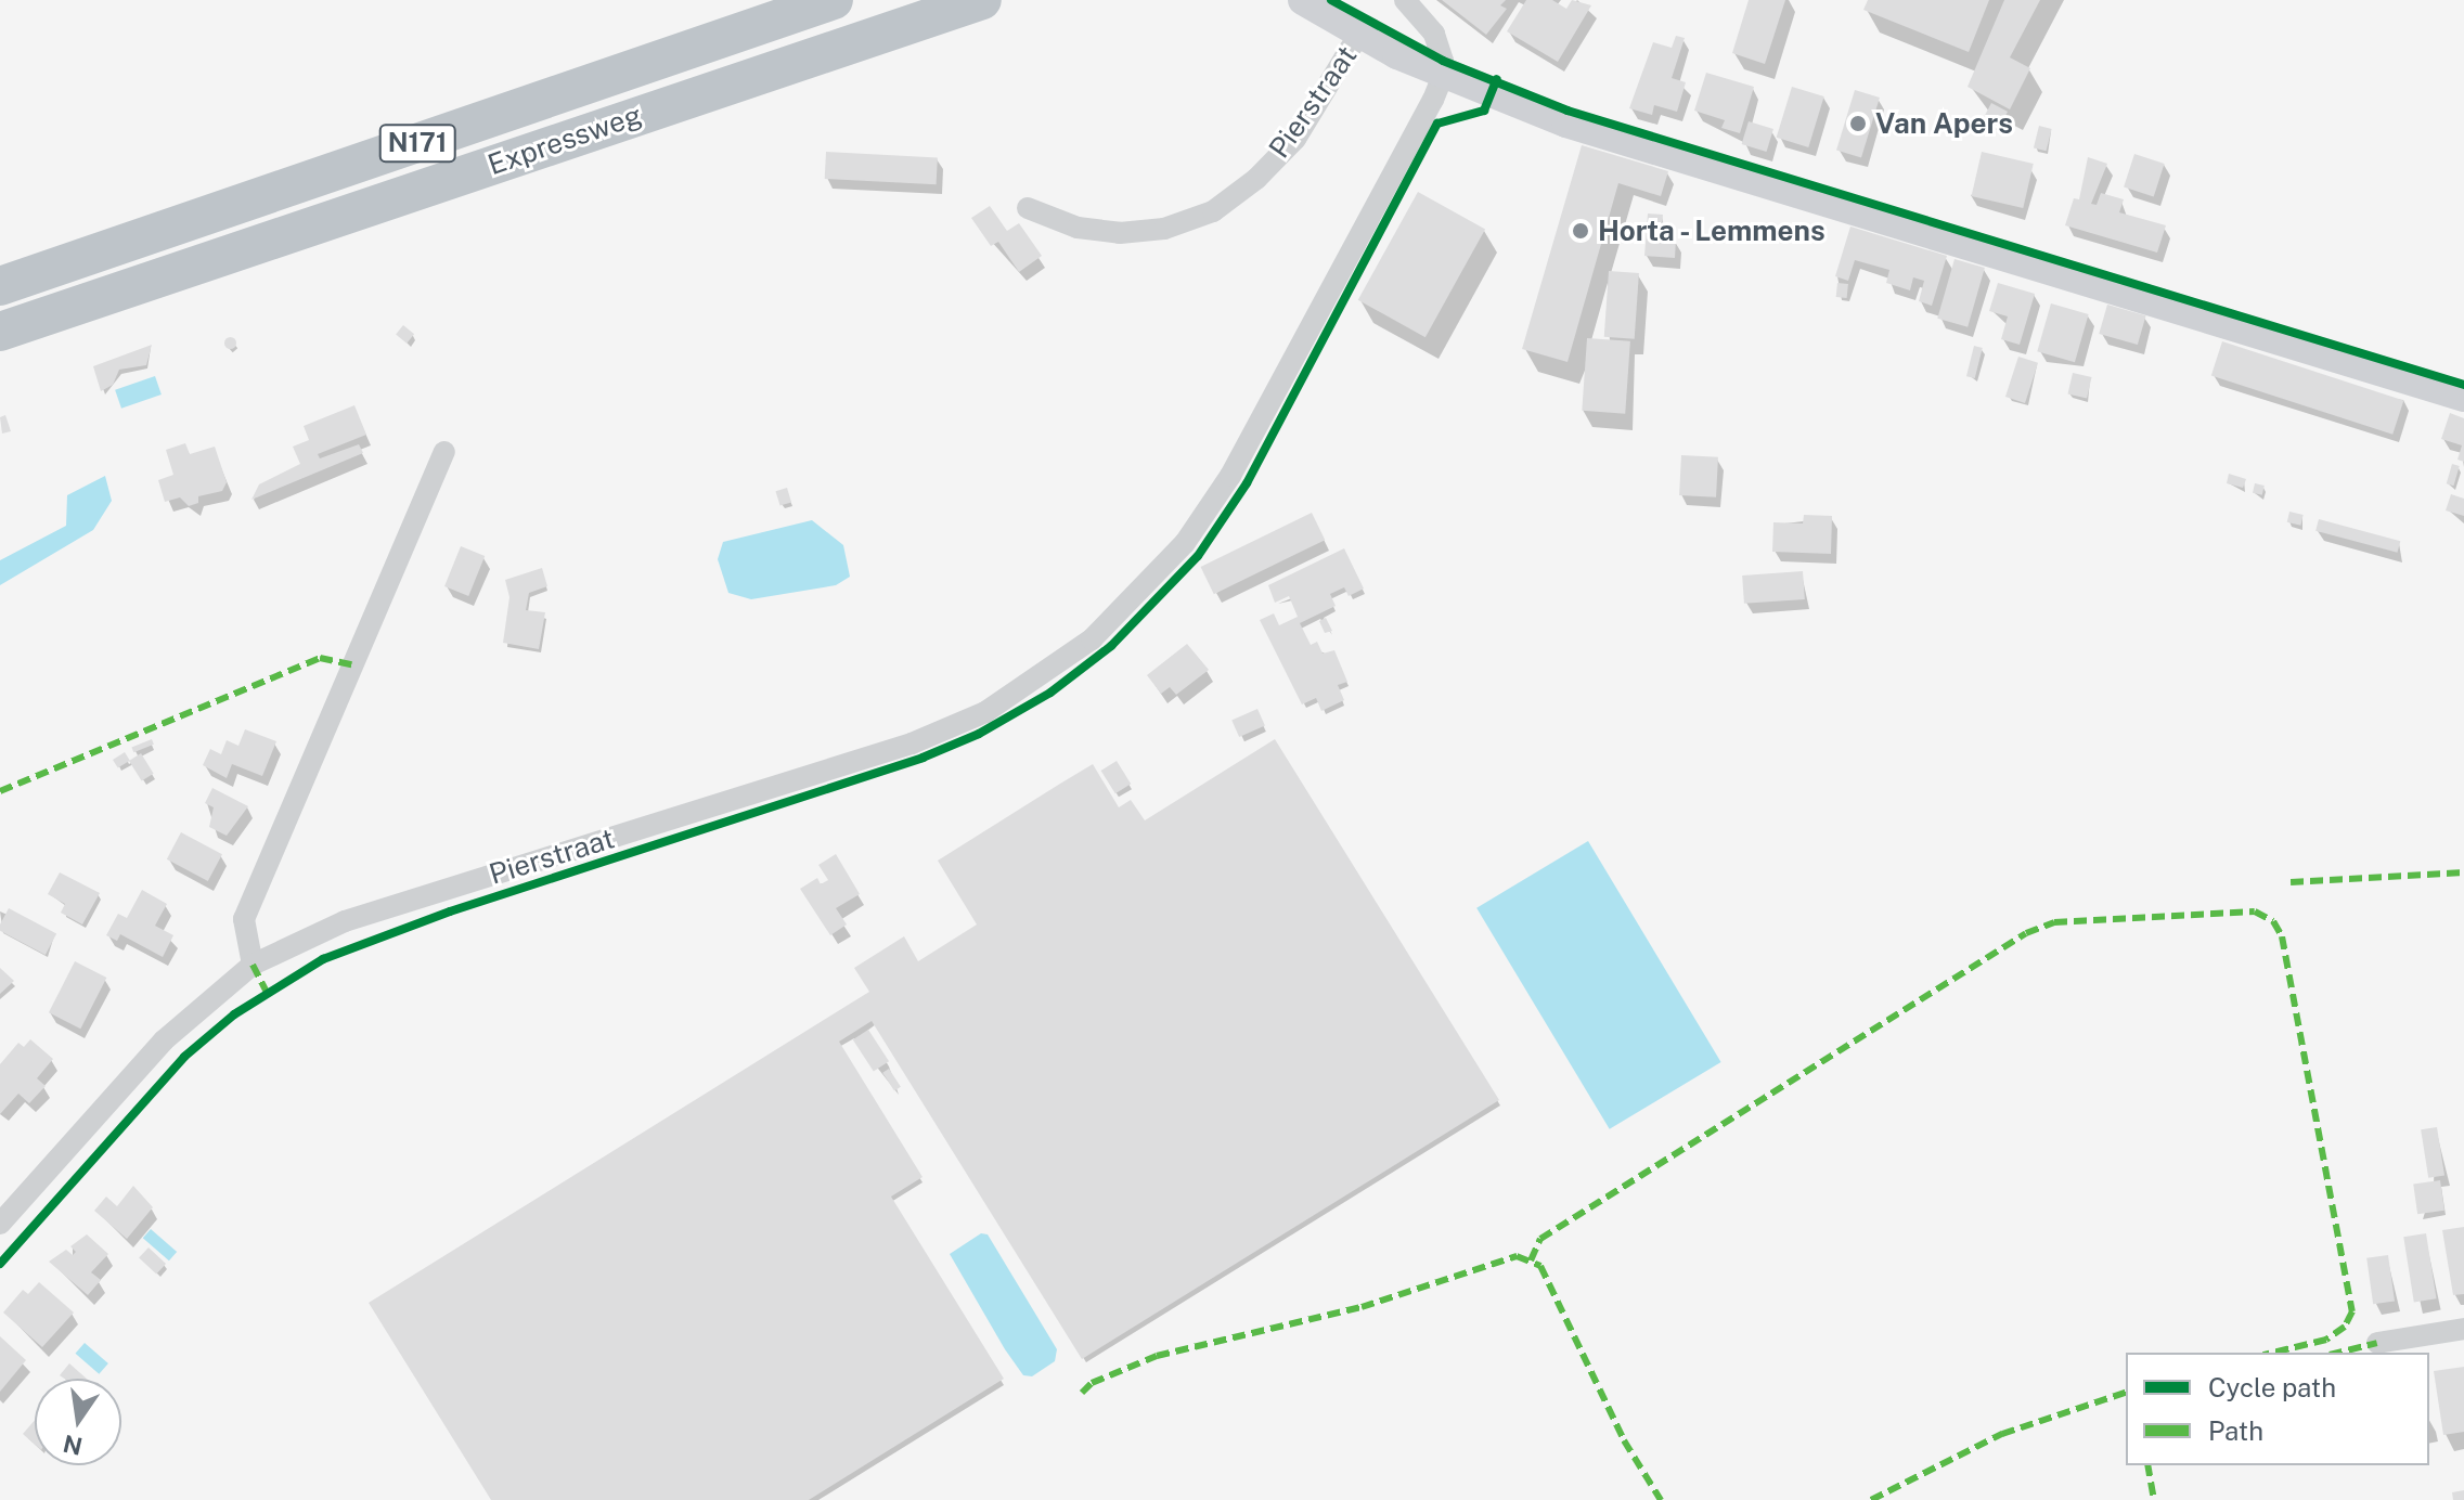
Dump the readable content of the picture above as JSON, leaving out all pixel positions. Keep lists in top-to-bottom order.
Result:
{
  "streets": {
    "highway": ["Expressweg", "N171"],
    "street": ["Pierstraat"]
  },
  "places": ["Van Apers", "Horta - Lemmens"],
  "legend": ["Cycle path", "Path"],
  "north": "bottom"
}
